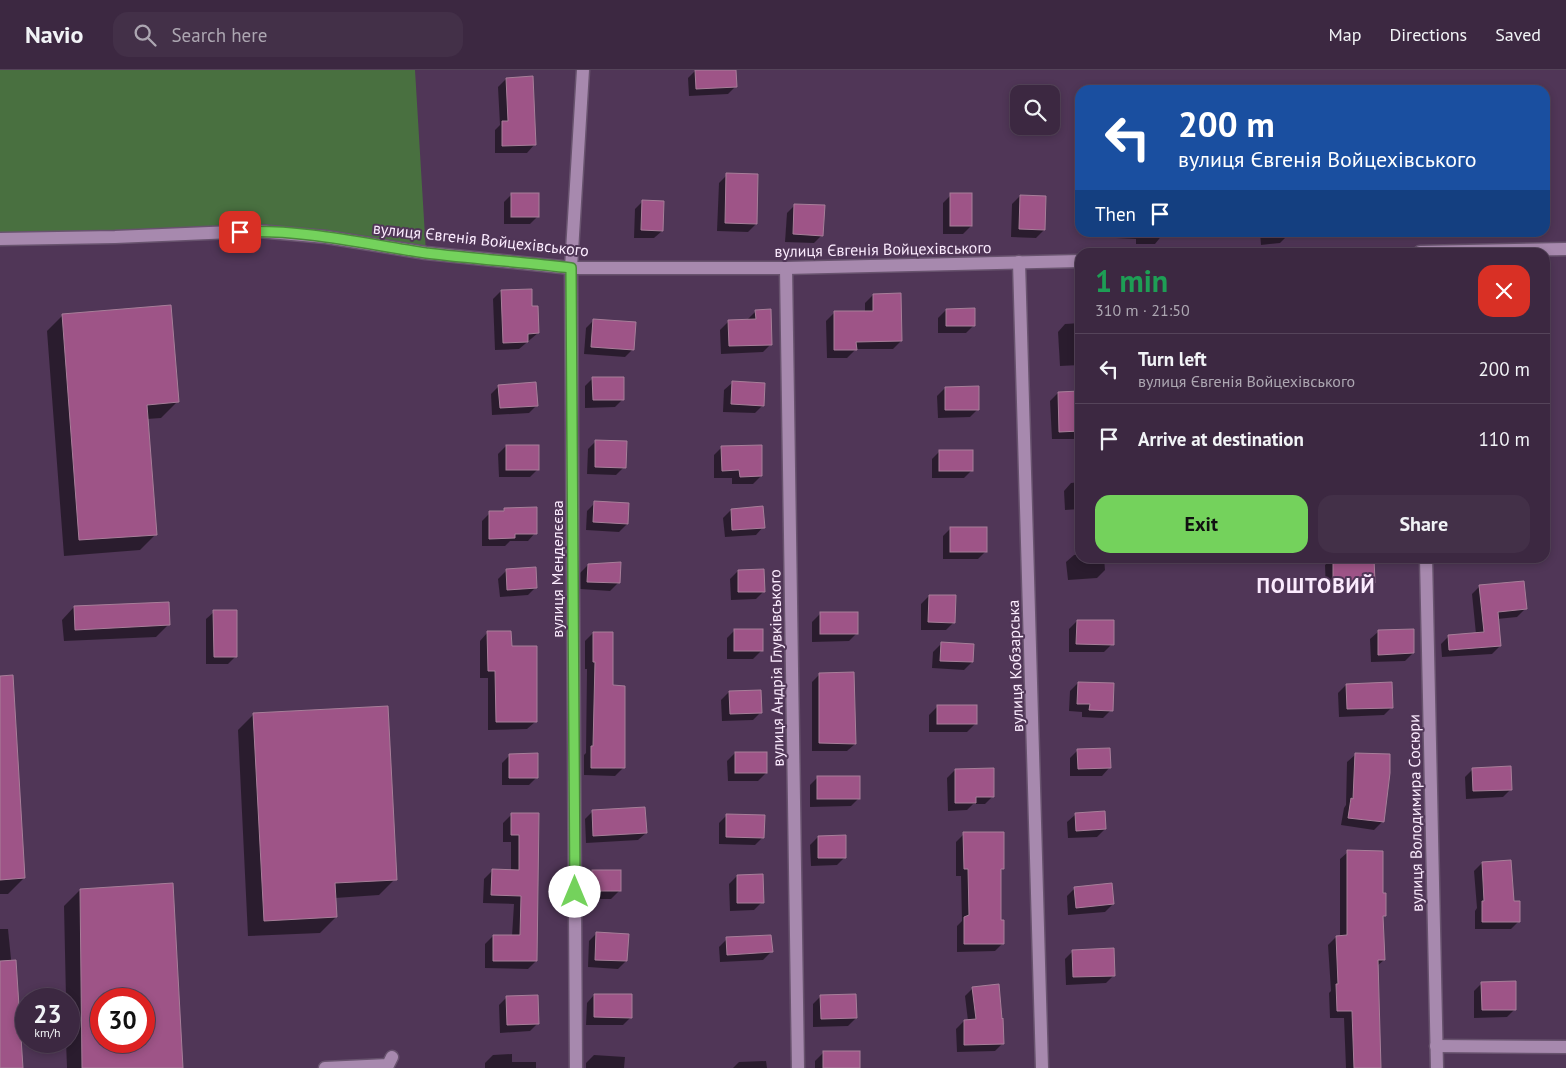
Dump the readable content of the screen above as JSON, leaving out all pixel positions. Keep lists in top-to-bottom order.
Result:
{
  "streets": {
    "street": [
      "вулиця Євгенія Войцехівського",
      "вулиця Менделєєва",
      "вулиця Кобзарська",
      "вулиця Андрія Глувківського",
      "вулиця Володимира Сосюри"
    ]
  },
  "crossings": [
    ["вулиця Євгенія Войцехівського", "вулиця Менделєєва"],
    ["вулиця Євгенія Войцехівського", "вулиця Кобзарська"],
    ["вулиця Євгенія Войцехівського", "вулиця Андрія Глувківського"]
  ],
  "districts": ["ПОШТОВИЙ"],
  "page": {
    "header": "Navio",
    "search": "Search here",
    "nav": ["Map", "Directions", "Saved"],
    "turn": ["200 m", "вулиця Євгенія Войцехівського"],
    "then": "Then",
    "heading": ["1 min", "310 m · 21:50"],
    "list": [
      {
        "name": "Turn left",
        "note": "вулиця Євгенія Войцехівського",
        "value": "200 m"
      },
      {
        "name": "Arrive at destination",
        "value": "110 m"
      }
    ],
    "buttons": ["Exit", "Share"],
    "speed": "23 km/h",
    "limit": "30"
  }
}
